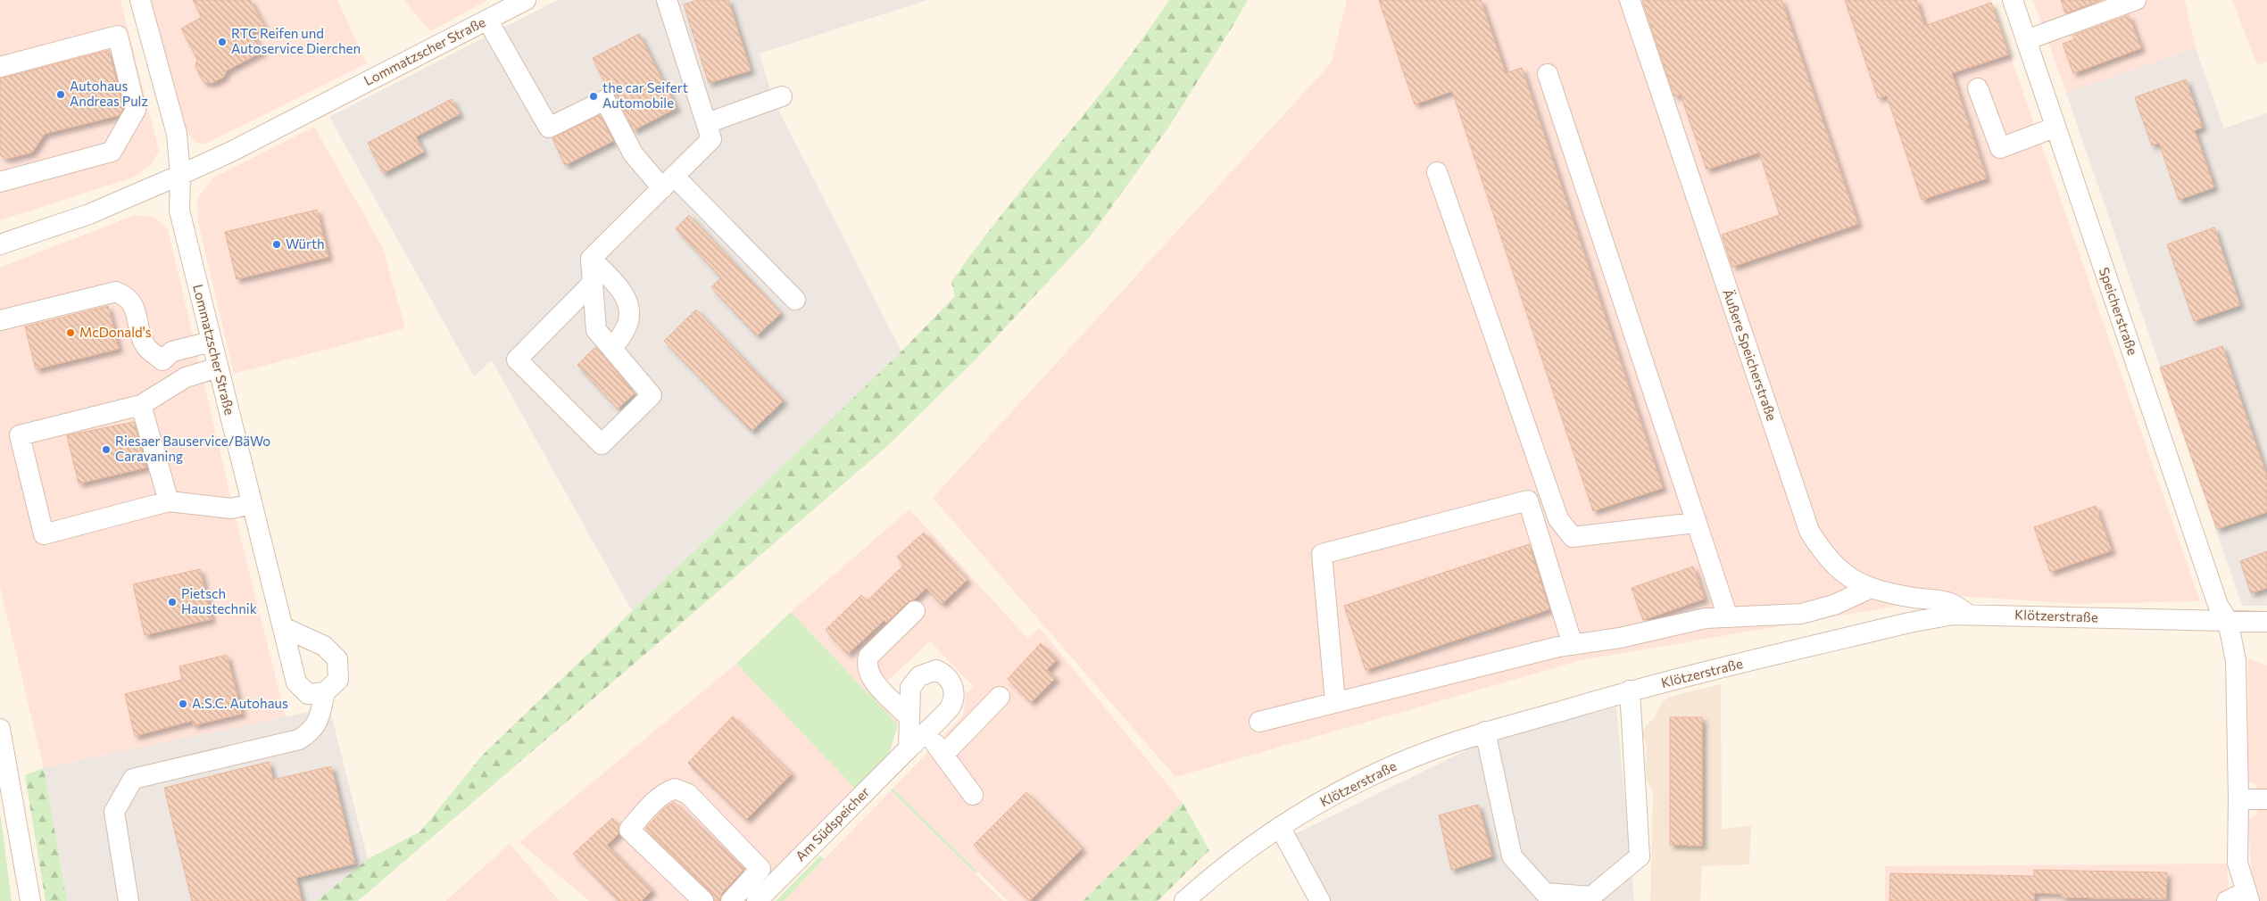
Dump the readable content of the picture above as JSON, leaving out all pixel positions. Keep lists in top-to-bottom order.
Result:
{
  "streets": {
    "street": [
      "Lommatzscher Straße",
      "Speicherstraße",
      "Äußere Speicherstraße",
      "Klötzerstraße",
      "Am Südspeicher"
    ]
  },
  "crossings": [
    ["Speicherstraße", "Klötzerstraße"],
    ["Äußere Speicherstraße", "Klötzerstraße"]
  ],
  "places": [
    "RTC Reifen und Autoservice Dierchen",
    "Autohaus Andreas Pulz",
    "the car Seifert Automobile",
    "Würth",
    "McDonald's",
    "Riesaer Bauservice/BäWo Caravaning",
    "Pietsch Haustechnik",
    "A.S.C. Autohaus"
  ]
}
